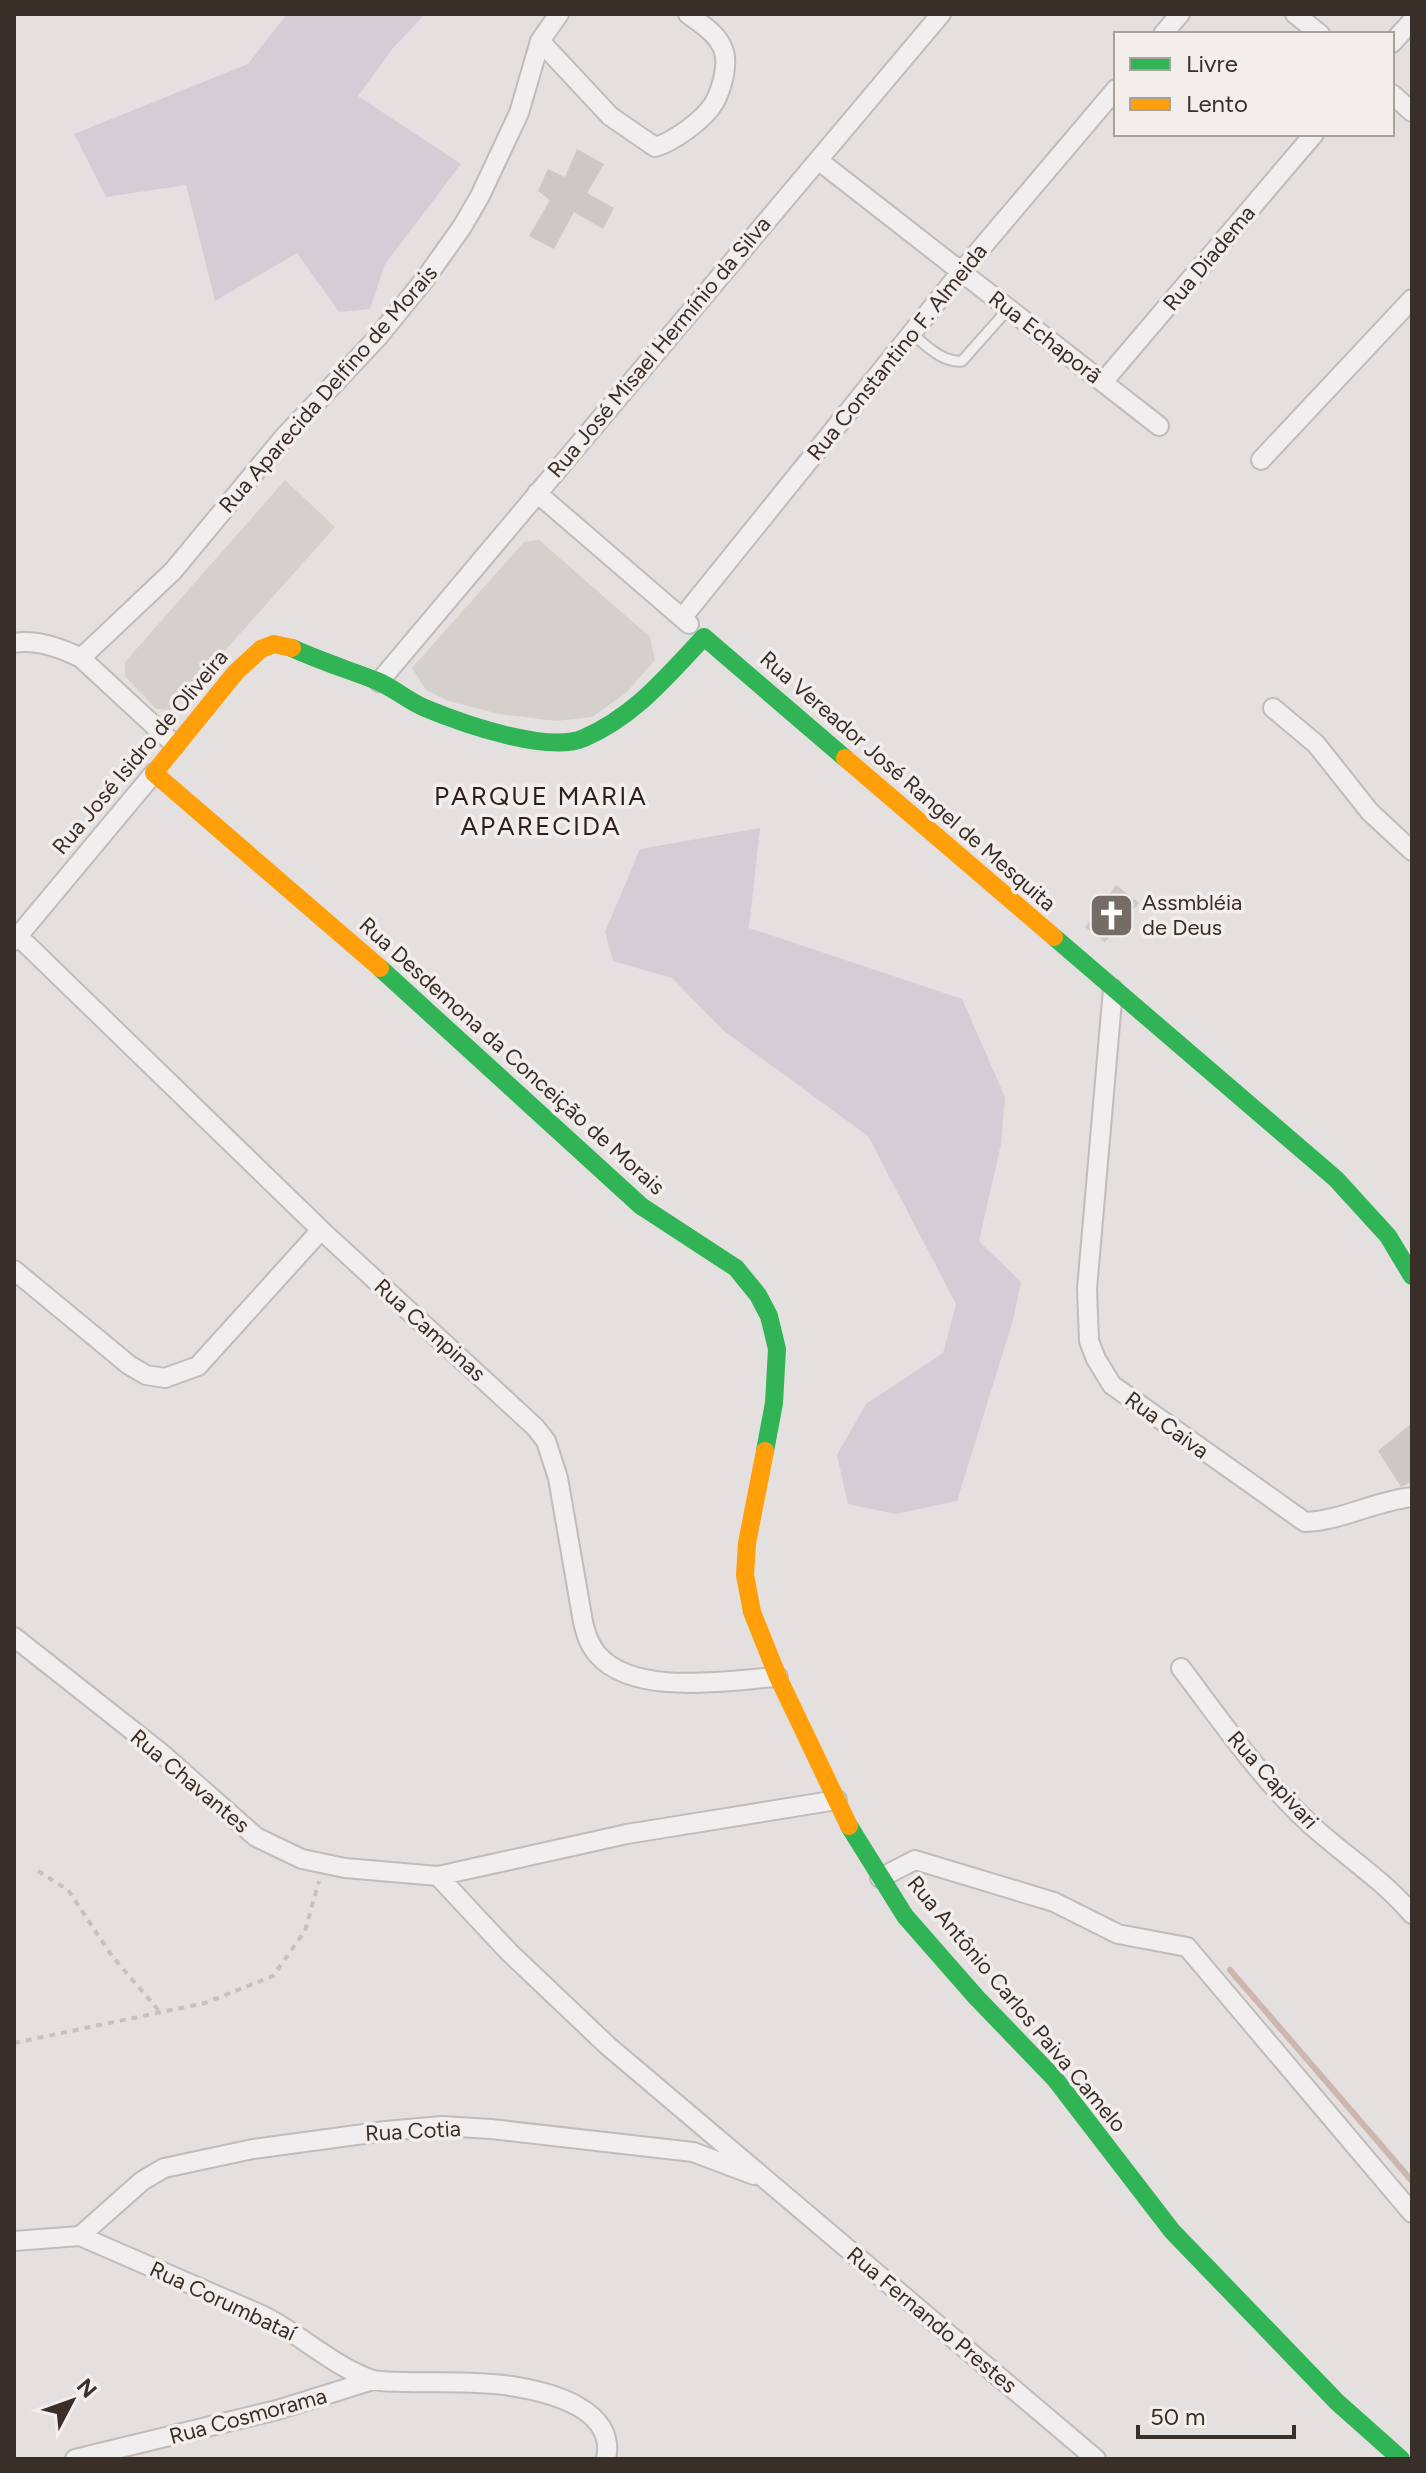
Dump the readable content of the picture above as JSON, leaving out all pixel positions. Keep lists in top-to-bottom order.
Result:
{
  "streets": {
    "street": [
      "Rua Diadema",
      "Rua Echaporã",
      "Rua José Misael Hermínio da Silva",
      "Rua Constantino F. Almeida",
      "Rua Aparecida Delfino de Morais",
      "Rua José Isidro de Oliveira",
      "Rua Vereador José Rangel de Mesquita",
      "Rua Desdemona da Conceição de Morais",
      "Rua Campinas",
      "Rua Caiva",
      "Rua Capivari",
      "Rua Chavantes",
      "Rua Antônio Carlos Paiva Camelo",
      "Rua Cotia",
      "Rua Corumbataí",
      "Rua Fernando Prestes",
      "Rua Cosmorama"
    ]
  },
  "crossings": [
    ["Rua Diadema", "Rua Echaporã"],
    ["Rua Echaporã", "Rua José Misael Hermínio da Silva"],
    ["Rua Echaporã", "Rua Constantino F. Almeida"],
    ["Rua José Misael Hermínio da Silva", "Rua José Isidro de Oliveira"],
    ["Rua José Misael Hermínio da Silva", "Rua Vereador José Rangel de Mesquita"],
    ["Rua Constantino F. Almeida", "Rua Vereador José Rangel de Mesquita"],
    ["Rua José Isidro de Oliveira", "Rua Vereador José Rangel de Mesquita"],
    ["Rua José Isidro de Oliveira", "Rua Desdemona da Conceição de Morais"],
    ["Rua José Isidro de Oliveira", "Rua Campinas"],
    ["Rua Vereador José Rangel de Mesquita", "Rua Caiva"],
    ["Rua Desdemona da Conceição de Morais", "Rua Antônio Carlos Paiva Camelo"],
    ["Rua Campinas", "Rua Antônio Carlos Paiva Camelo"],
    ["Rua Chavantes", "Rua Antônio Carlos Paiva Camelo"],
    ["Rua Cotia", "Rua Corumbataí"],
    ["Rua Cotia", "Rua Fernando Prestes"],
    ["Rua Corumbataí", "Rua Cosmorama"]
  ],
  "districts": ["PARQUE MARIA APARECIDA"],
  "places": {
    "church": ["Assmbléia de Deus"]
  },
  "legend": ["Livre", "Lento"],
  "scale_bar": "50 m",
  "north": "top right"
}
